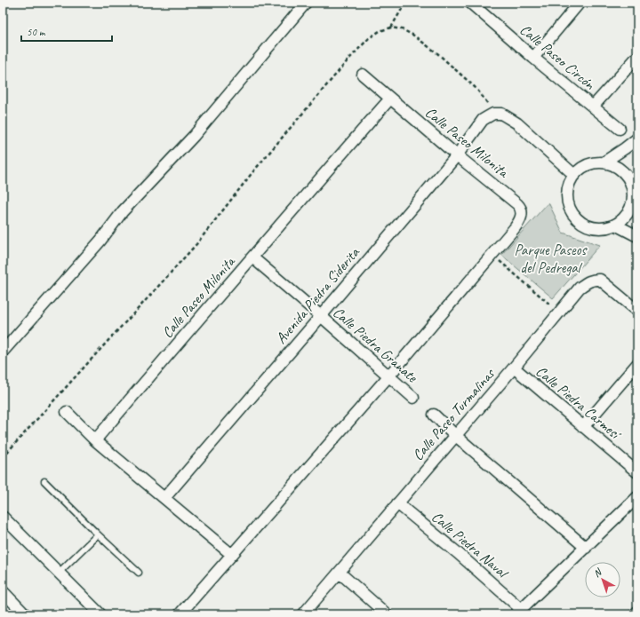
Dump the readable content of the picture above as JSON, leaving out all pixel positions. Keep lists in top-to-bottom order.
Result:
{
  "streets": {
    "street": [
      "Calle Paseo Circón",
      "Calle Paseo Milonita",
      "Avenida Piedra Siderita",
      "Calle Piedra Granate",
      "Calle Piedra Carmesí",
      "Calle Paseo Turmalinas",
      "Calle Piedra Naval"
    ]
  },
  "crossings": [
    ["Calle Paseo Milonita", "Avenida Piedra Siderita"],
    ["Calle Paseo Milonita", "Calle Piedra Granate"],
    ["Avenida Piedra Siderita", "Calle Piedra Granate"],
    ["Calle Piedra Carmesí", "Calle Paseo Turmalinas"],
    ["Calle Paseo Turmalinas", "Calle Piedra Naval"]
  ],
  "parks": ["Parque Paseos del Pedregal"],
  "scale_bar": "50 m",
  "north": "top left"
}
